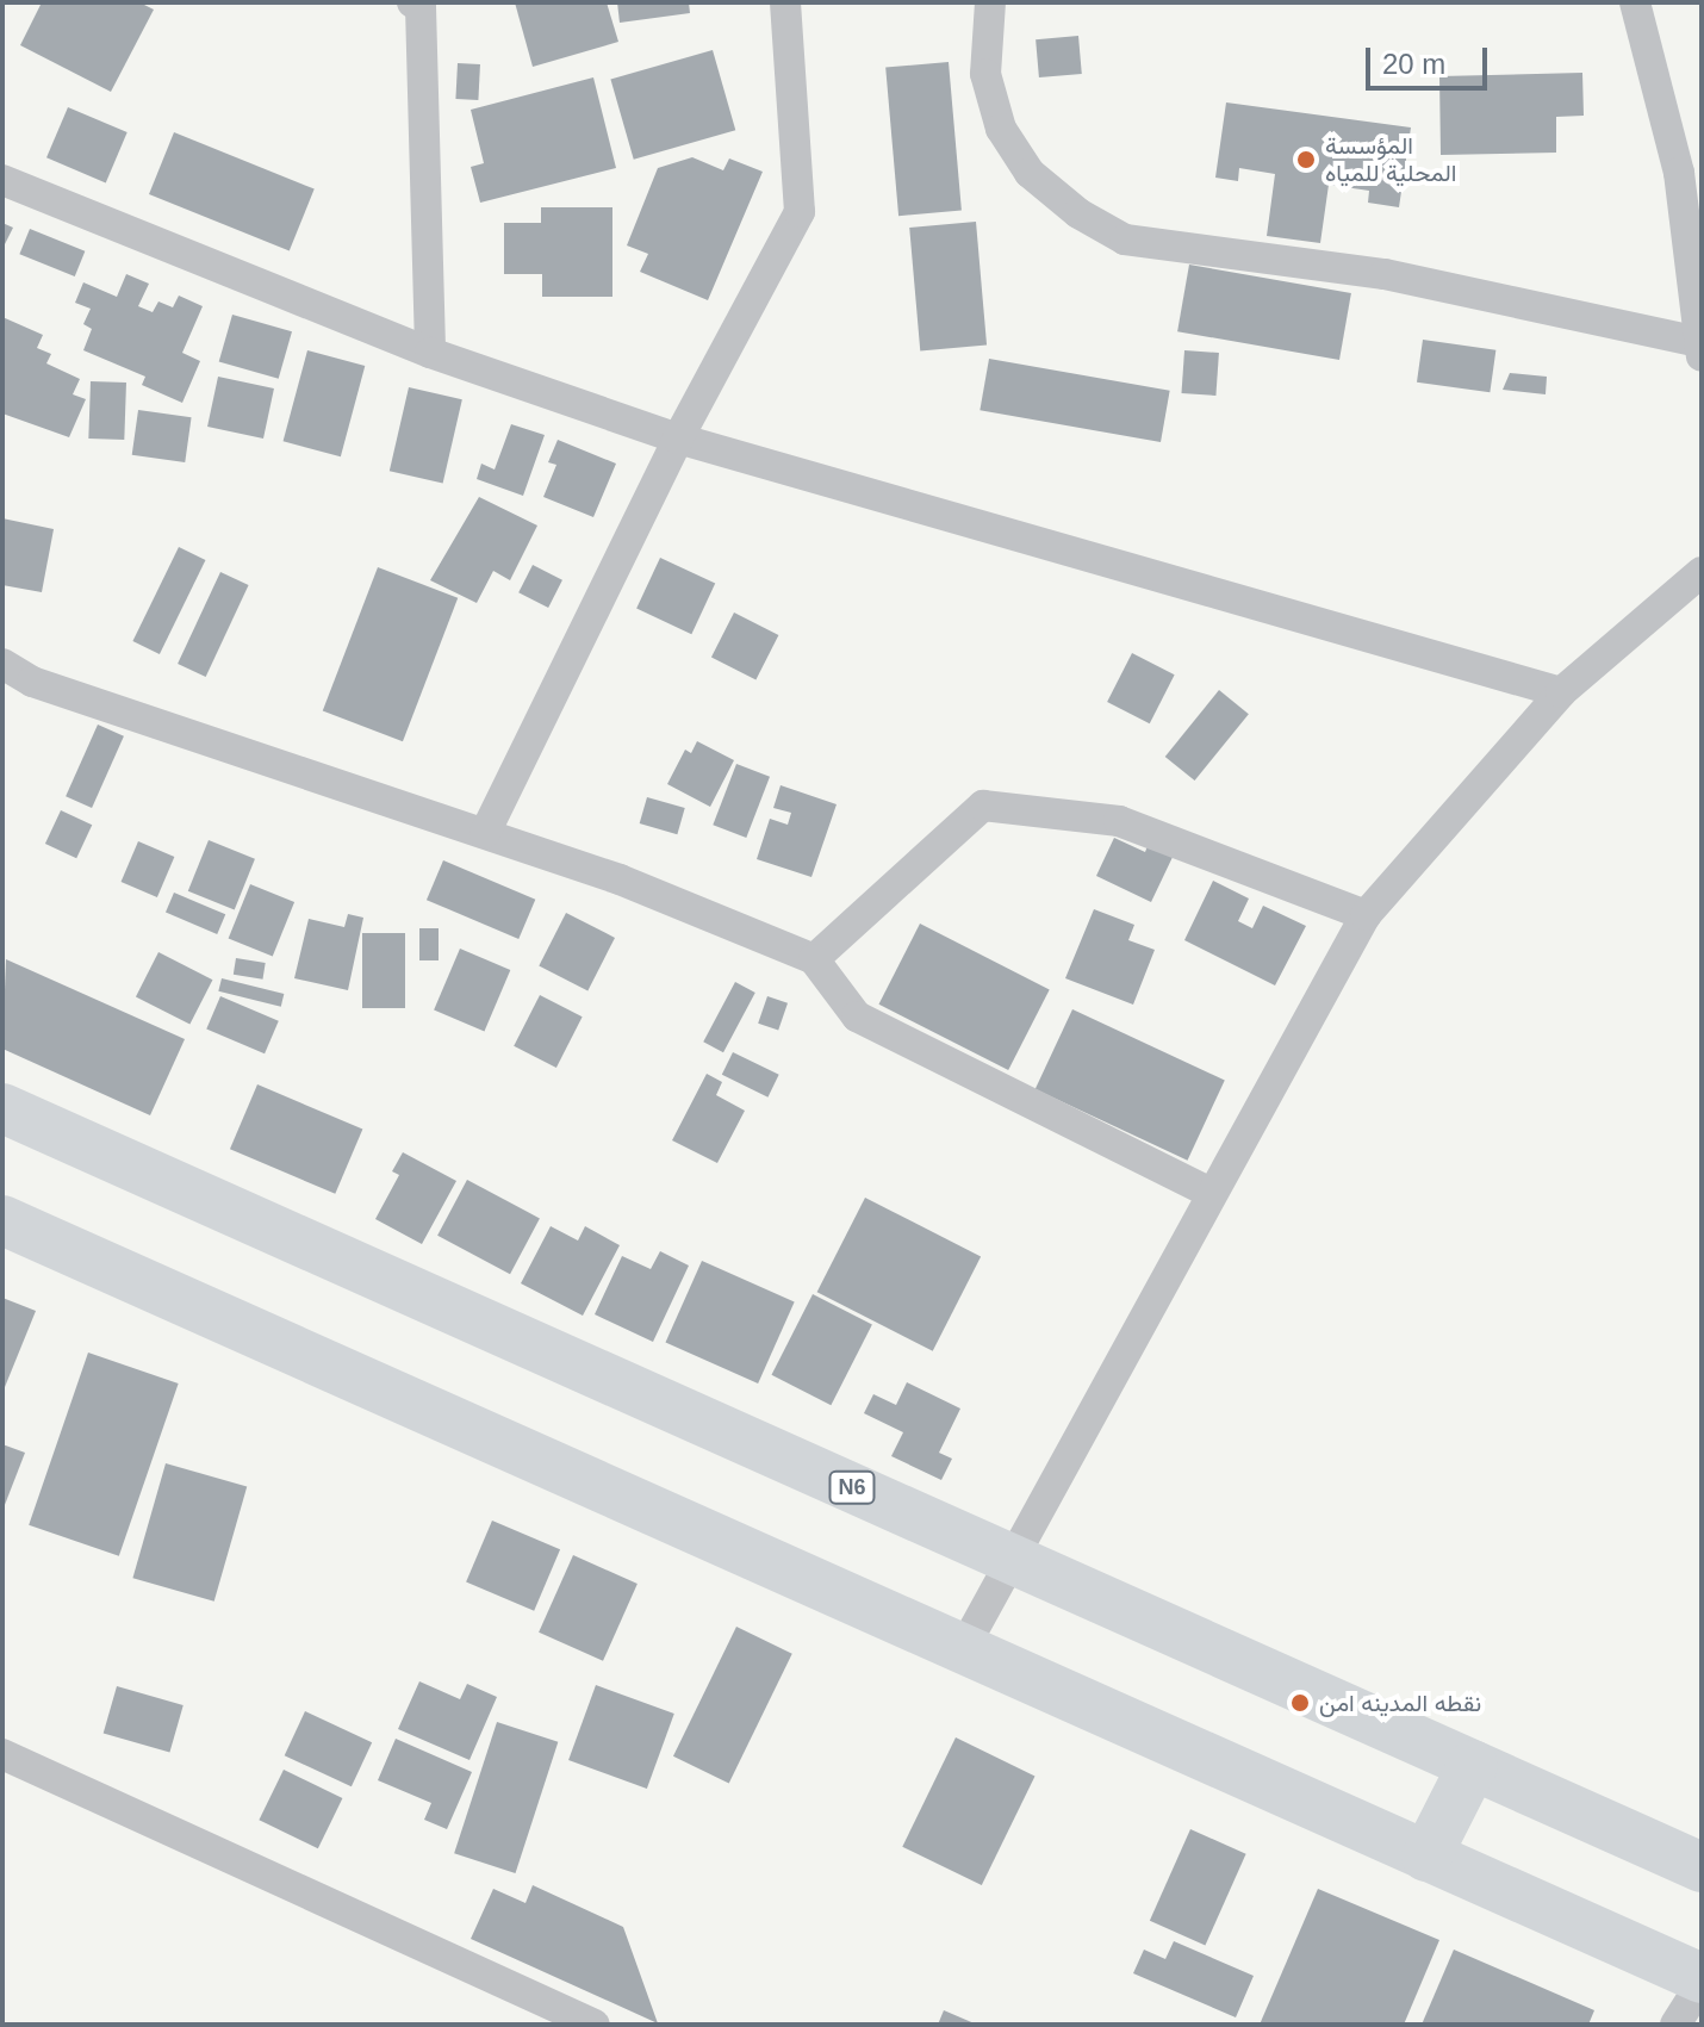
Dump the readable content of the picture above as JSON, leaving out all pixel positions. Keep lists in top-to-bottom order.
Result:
{
  "streets": {
    "main road": ["N6"]
  },
  "places": ["المؤسسة المحلية للمياه", "نقطه المدينه امن"],
  "scale_bar": "20 m"
}
